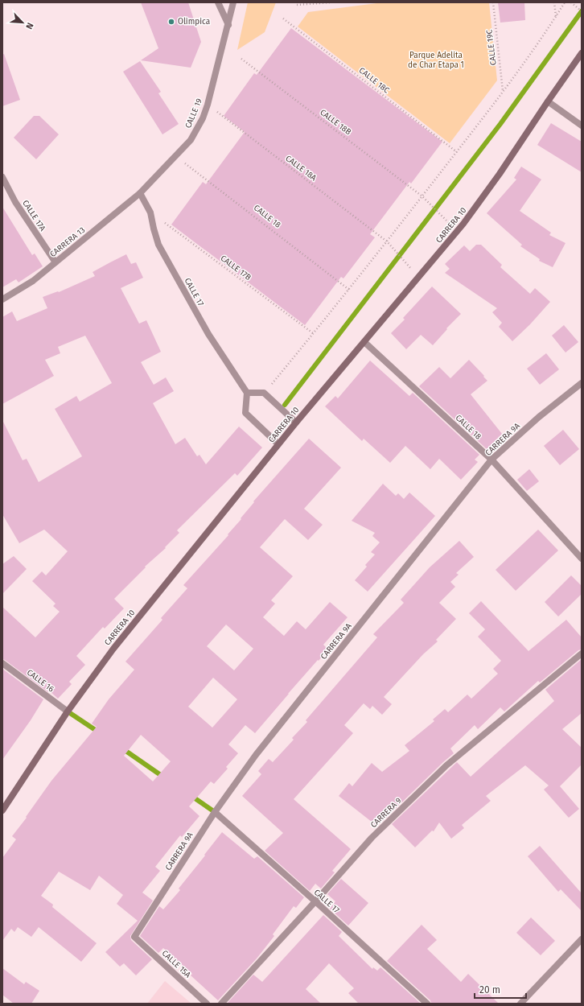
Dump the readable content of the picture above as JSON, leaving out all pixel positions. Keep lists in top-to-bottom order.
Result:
{
  "streets": {
    "street": [
      "CALLE 19",
      "CALLE 17A",
      "CALLE 18",
      "CARRERA 10",
      "CARRERA 13",
      "CALLE 17",
      "CARRERA 9A",
      "CALLE 16",
      "CARRERA 9",
      "CALLE 15A"
    ],
    "path": [
      "CALLE 19C",
      "CALLE 18C",
      "CALLE 18B",
      "CALLE 18A",
      "CALLE 17B"
    ]
  },
  "crossings": [
    ["CALLE 19", "CALLE 18A"],
    ["CALLE 19", "CALLE 18"],
    ["CALLE 19", "CARRERA 13"],
    ["CALLE 19", "CALLE 17"],
    ["CALLE 17A", "CARRERA 13"],
    ["CALLE 18", "CARRERA 10"],
    ["CALLE 18", "CARRERA 9A"],
    ["CARRERA 10", "CALLE 16"],
    ["CARRERA 13", "CALLE 17"],
    ["CALLE 17B", "CALLE 17"],
    ["CALLE 17", "CARRERA 9A"],
    ["CALLE 17", "CARRERA 9"],
    ["CARRERA 9A", "CALLE 15A"]
  ],
  "parks": ["Parque Adelita de Char Etapa 1"],
  "places": ["Olimpica"],
  "scale_bar": "20 m",
  "north": "bottom right"
}
